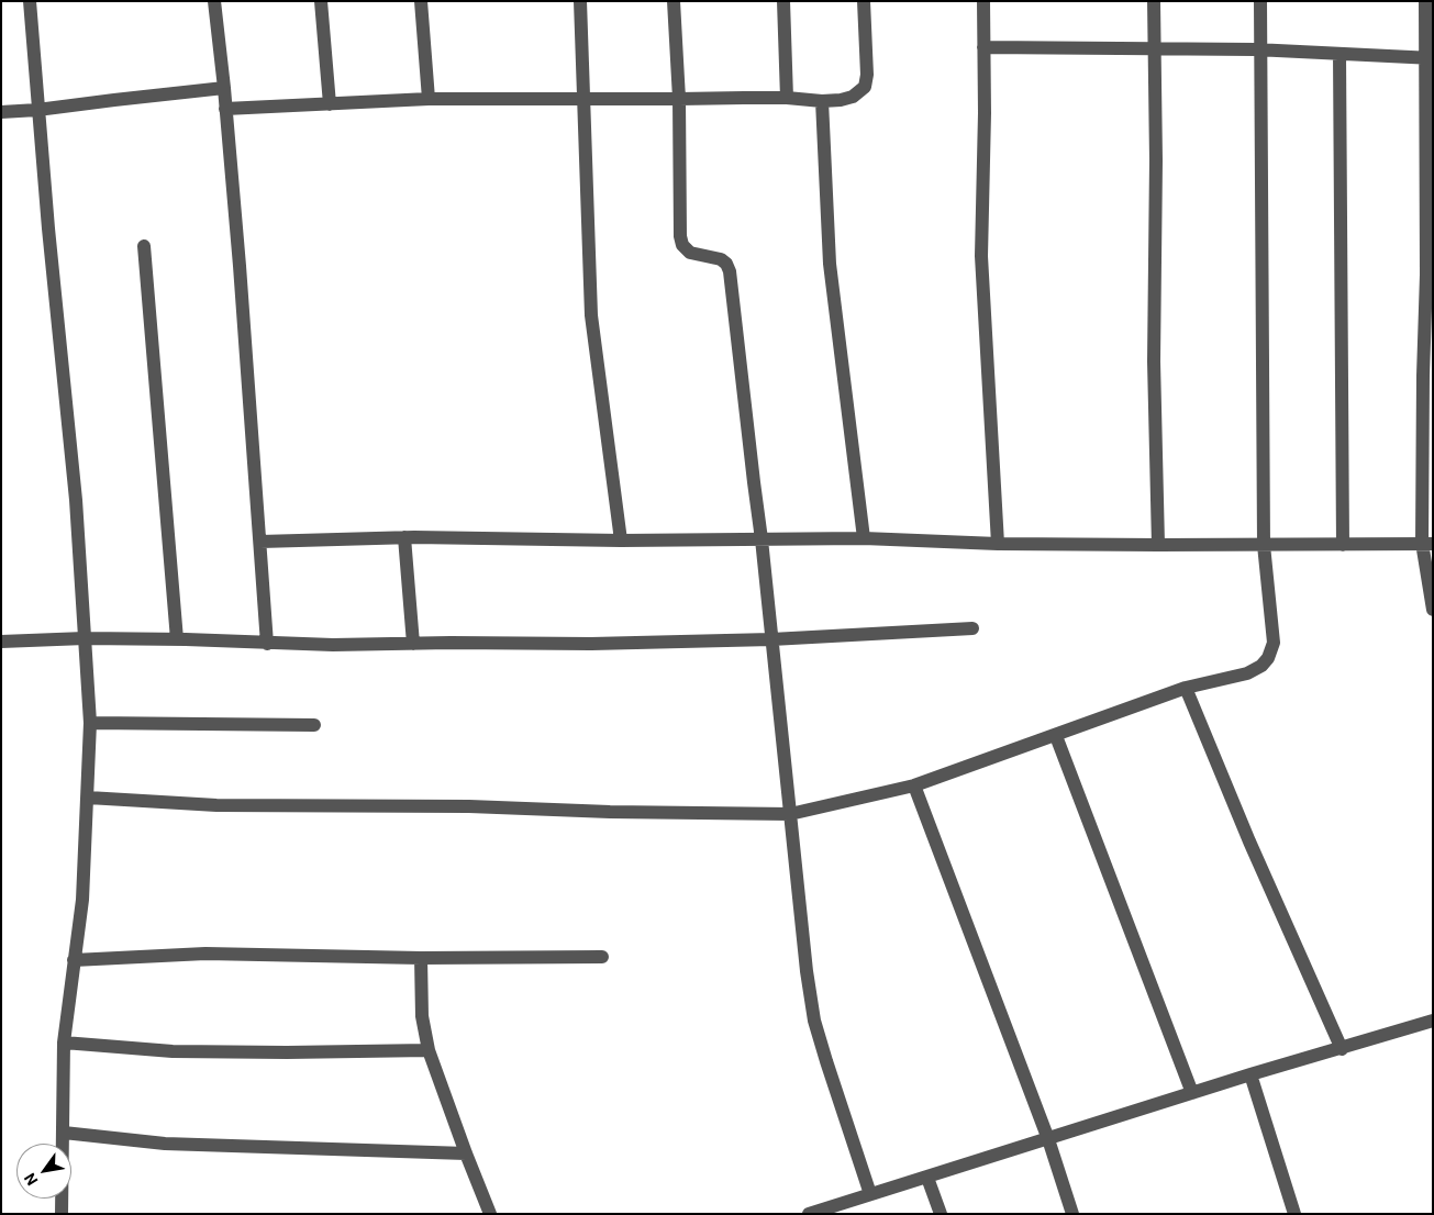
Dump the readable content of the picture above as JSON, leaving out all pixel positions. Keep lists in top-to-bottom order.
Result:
{
  "north": "bottom left"
}
